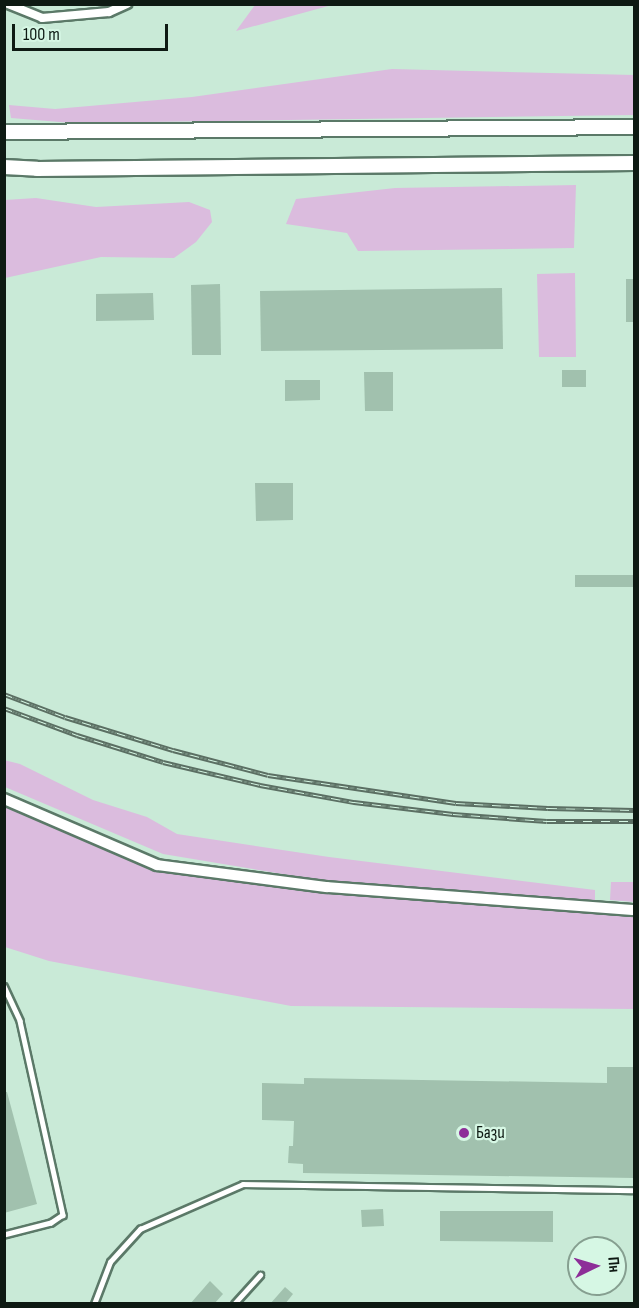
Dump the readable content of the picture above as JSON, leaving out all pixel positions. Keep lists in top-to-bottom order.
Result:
{
  "places": ["Бази"],
  "scale_bar": "100 m",
  "north": "right"
}
